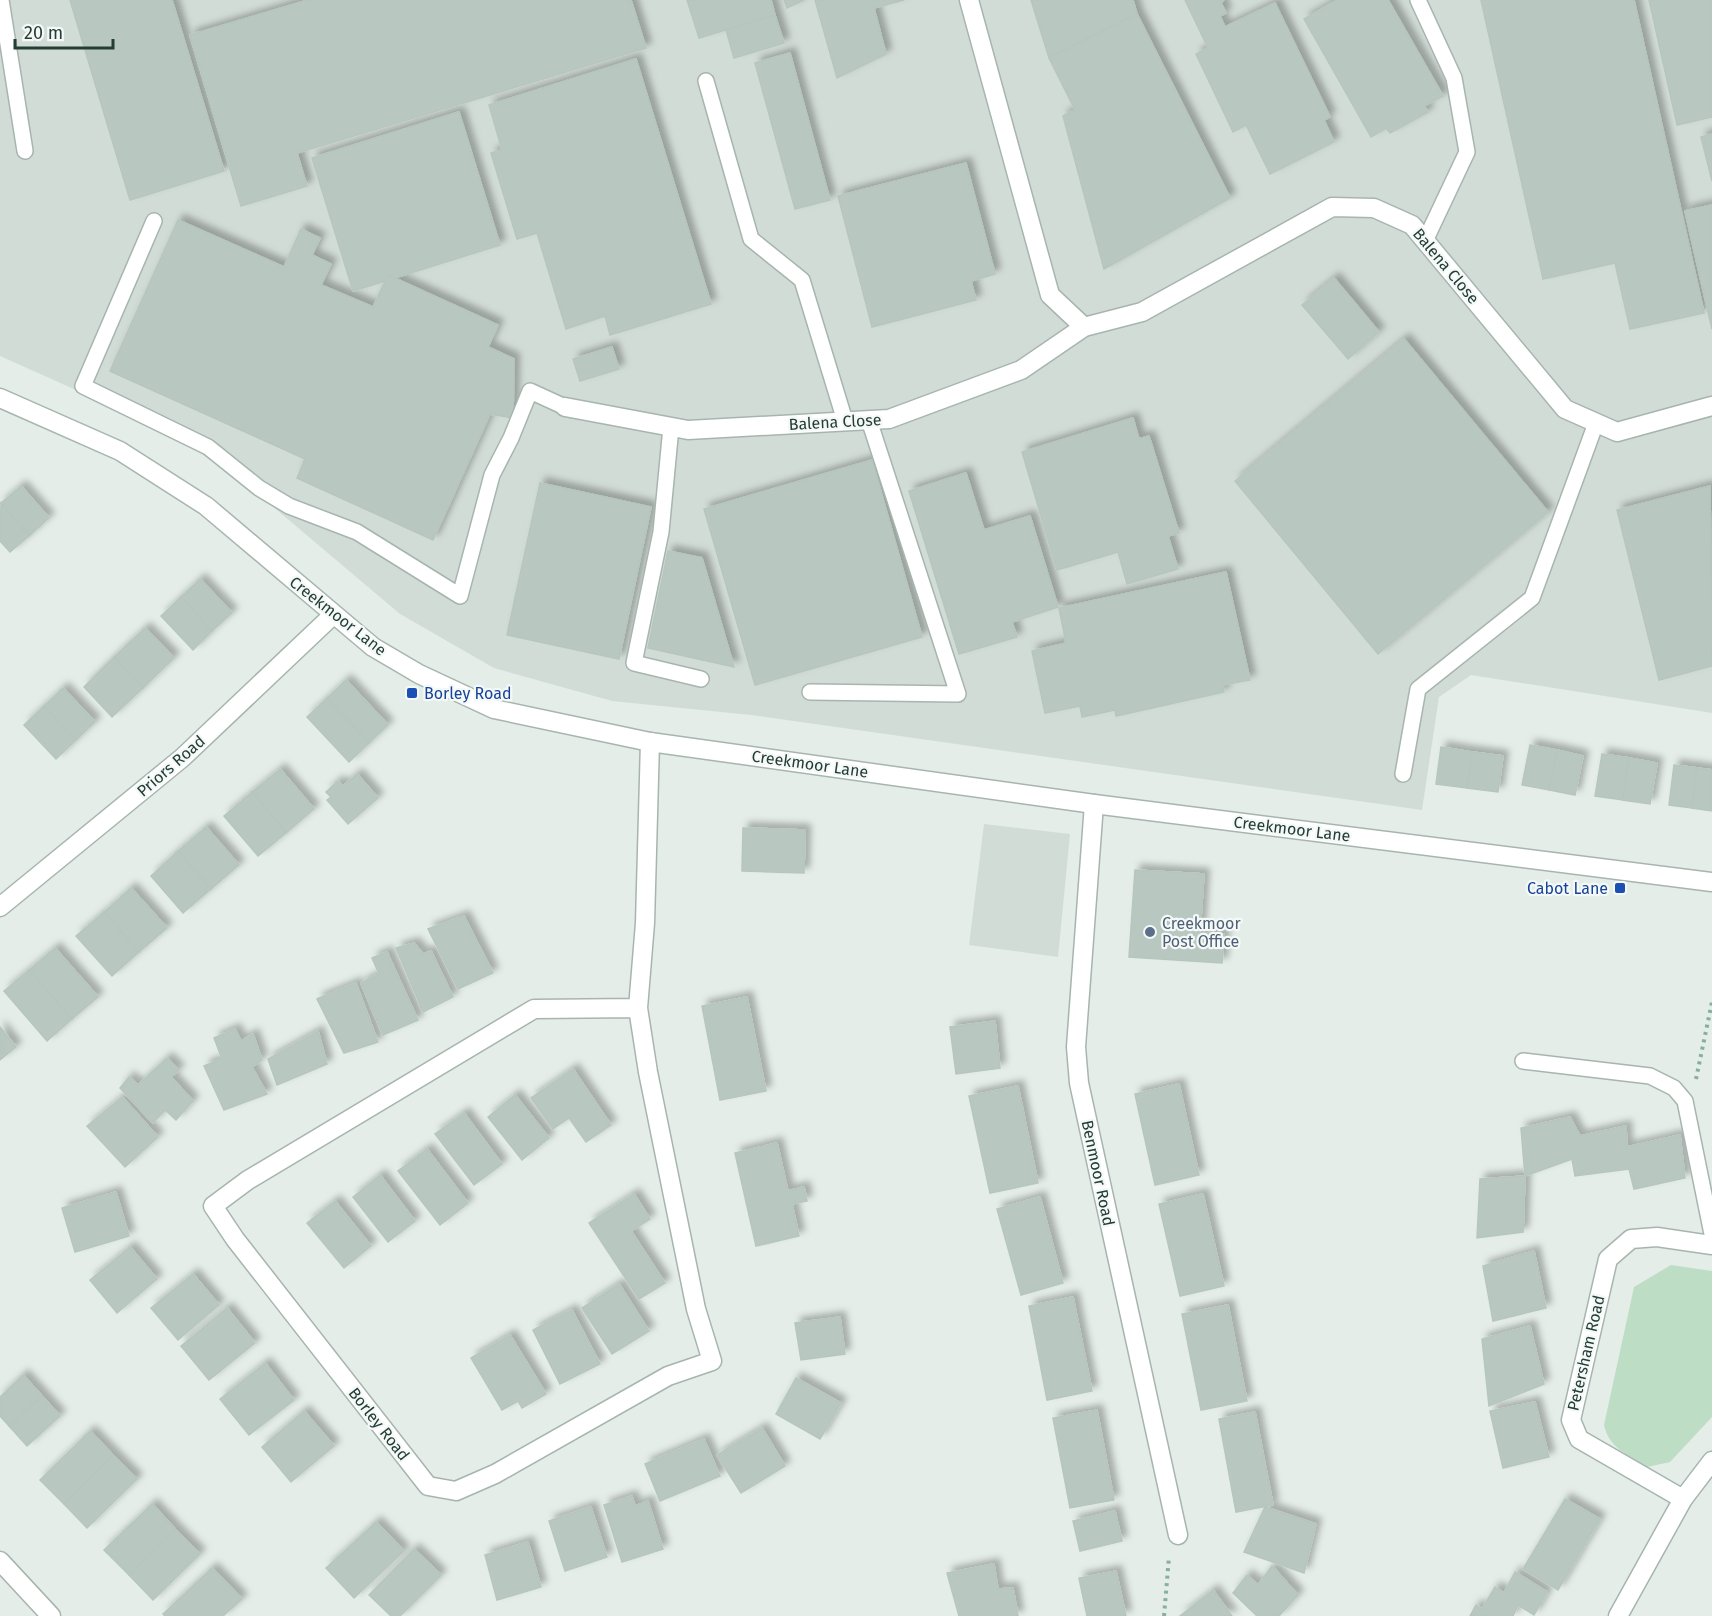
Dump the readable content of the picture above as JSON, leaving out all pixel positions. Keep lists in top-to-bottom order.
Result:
{
  "streets": {
    "street": [
      "Balena Close",
      "Creekmoor Lane",
      "Priors Road",
      "Benmoor Road",
      "Petersham Road",
      "Borley Road"
    ]
  },
  "crossings": [
    ["Creekmoor Lane", "Priors Road"],
    ["Creekmoor Lane", "Benmoor Road"],
    ["Creekmoor Lane", "Borley Road"]
  ],
  "places": {
    "transit": ["Borley Road", "Cabot Lane"],
    "other": ["Creekmoor Post Office"]
  },
  "scale_bar": "20 m"
}
